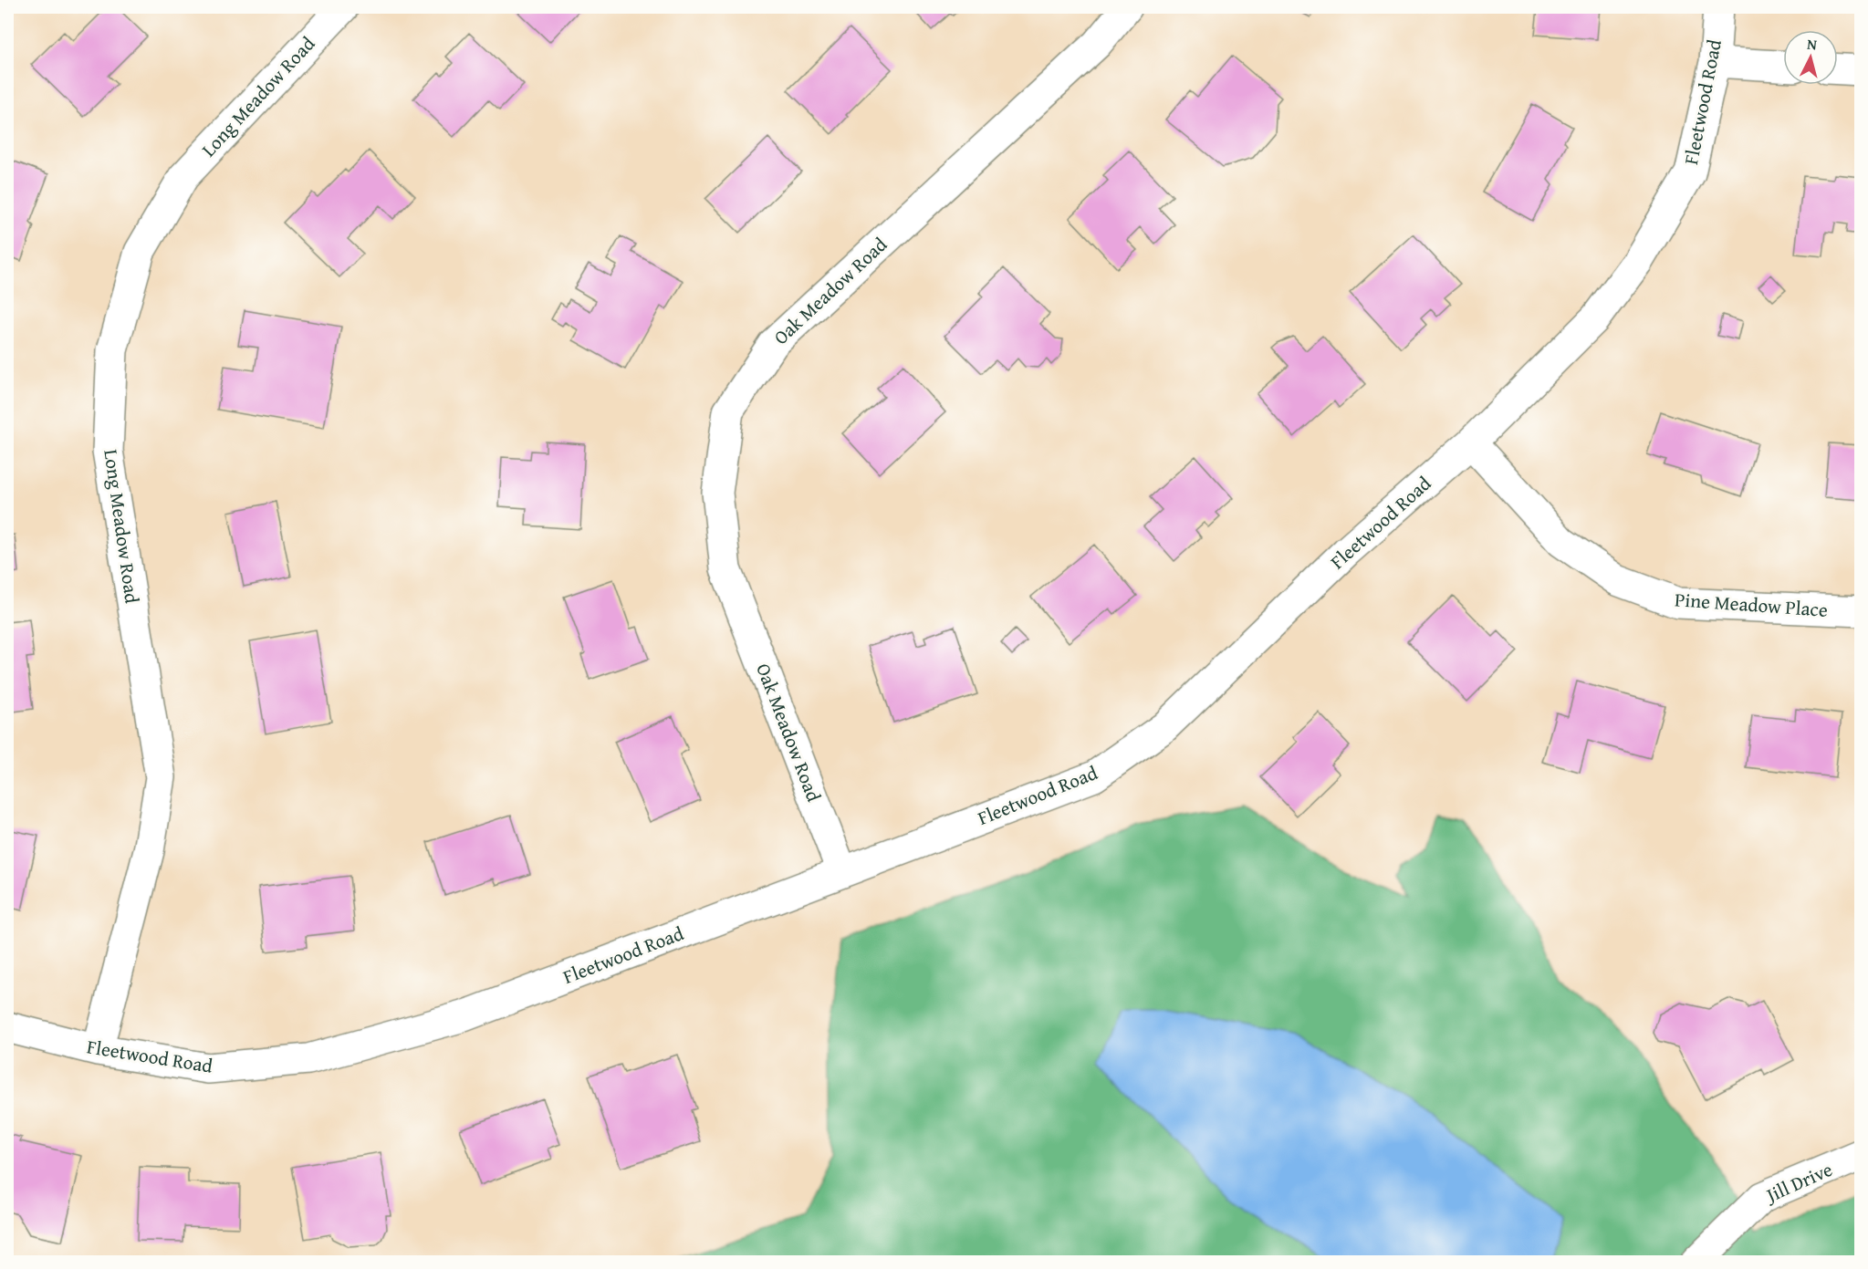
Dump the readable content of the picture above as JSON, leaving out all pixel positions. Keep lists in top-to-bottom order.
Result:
{
  "streets": {
    "street": [
      "Long Meadow Road",
      "Fleetwood Road",
      "Oak Meadow Road",
      "Pine Meadow Place",
      "Jill Drive"
    ]
  },
  "crossings": [
    ["Long Meadow Road", "Fleetwood Road"],
    ["Fleetwood Road", "Oak Meadow Road"],
    ["Fleetwood Road", "Pine Meadow Place"]
  ],
  "north": "top"
}
